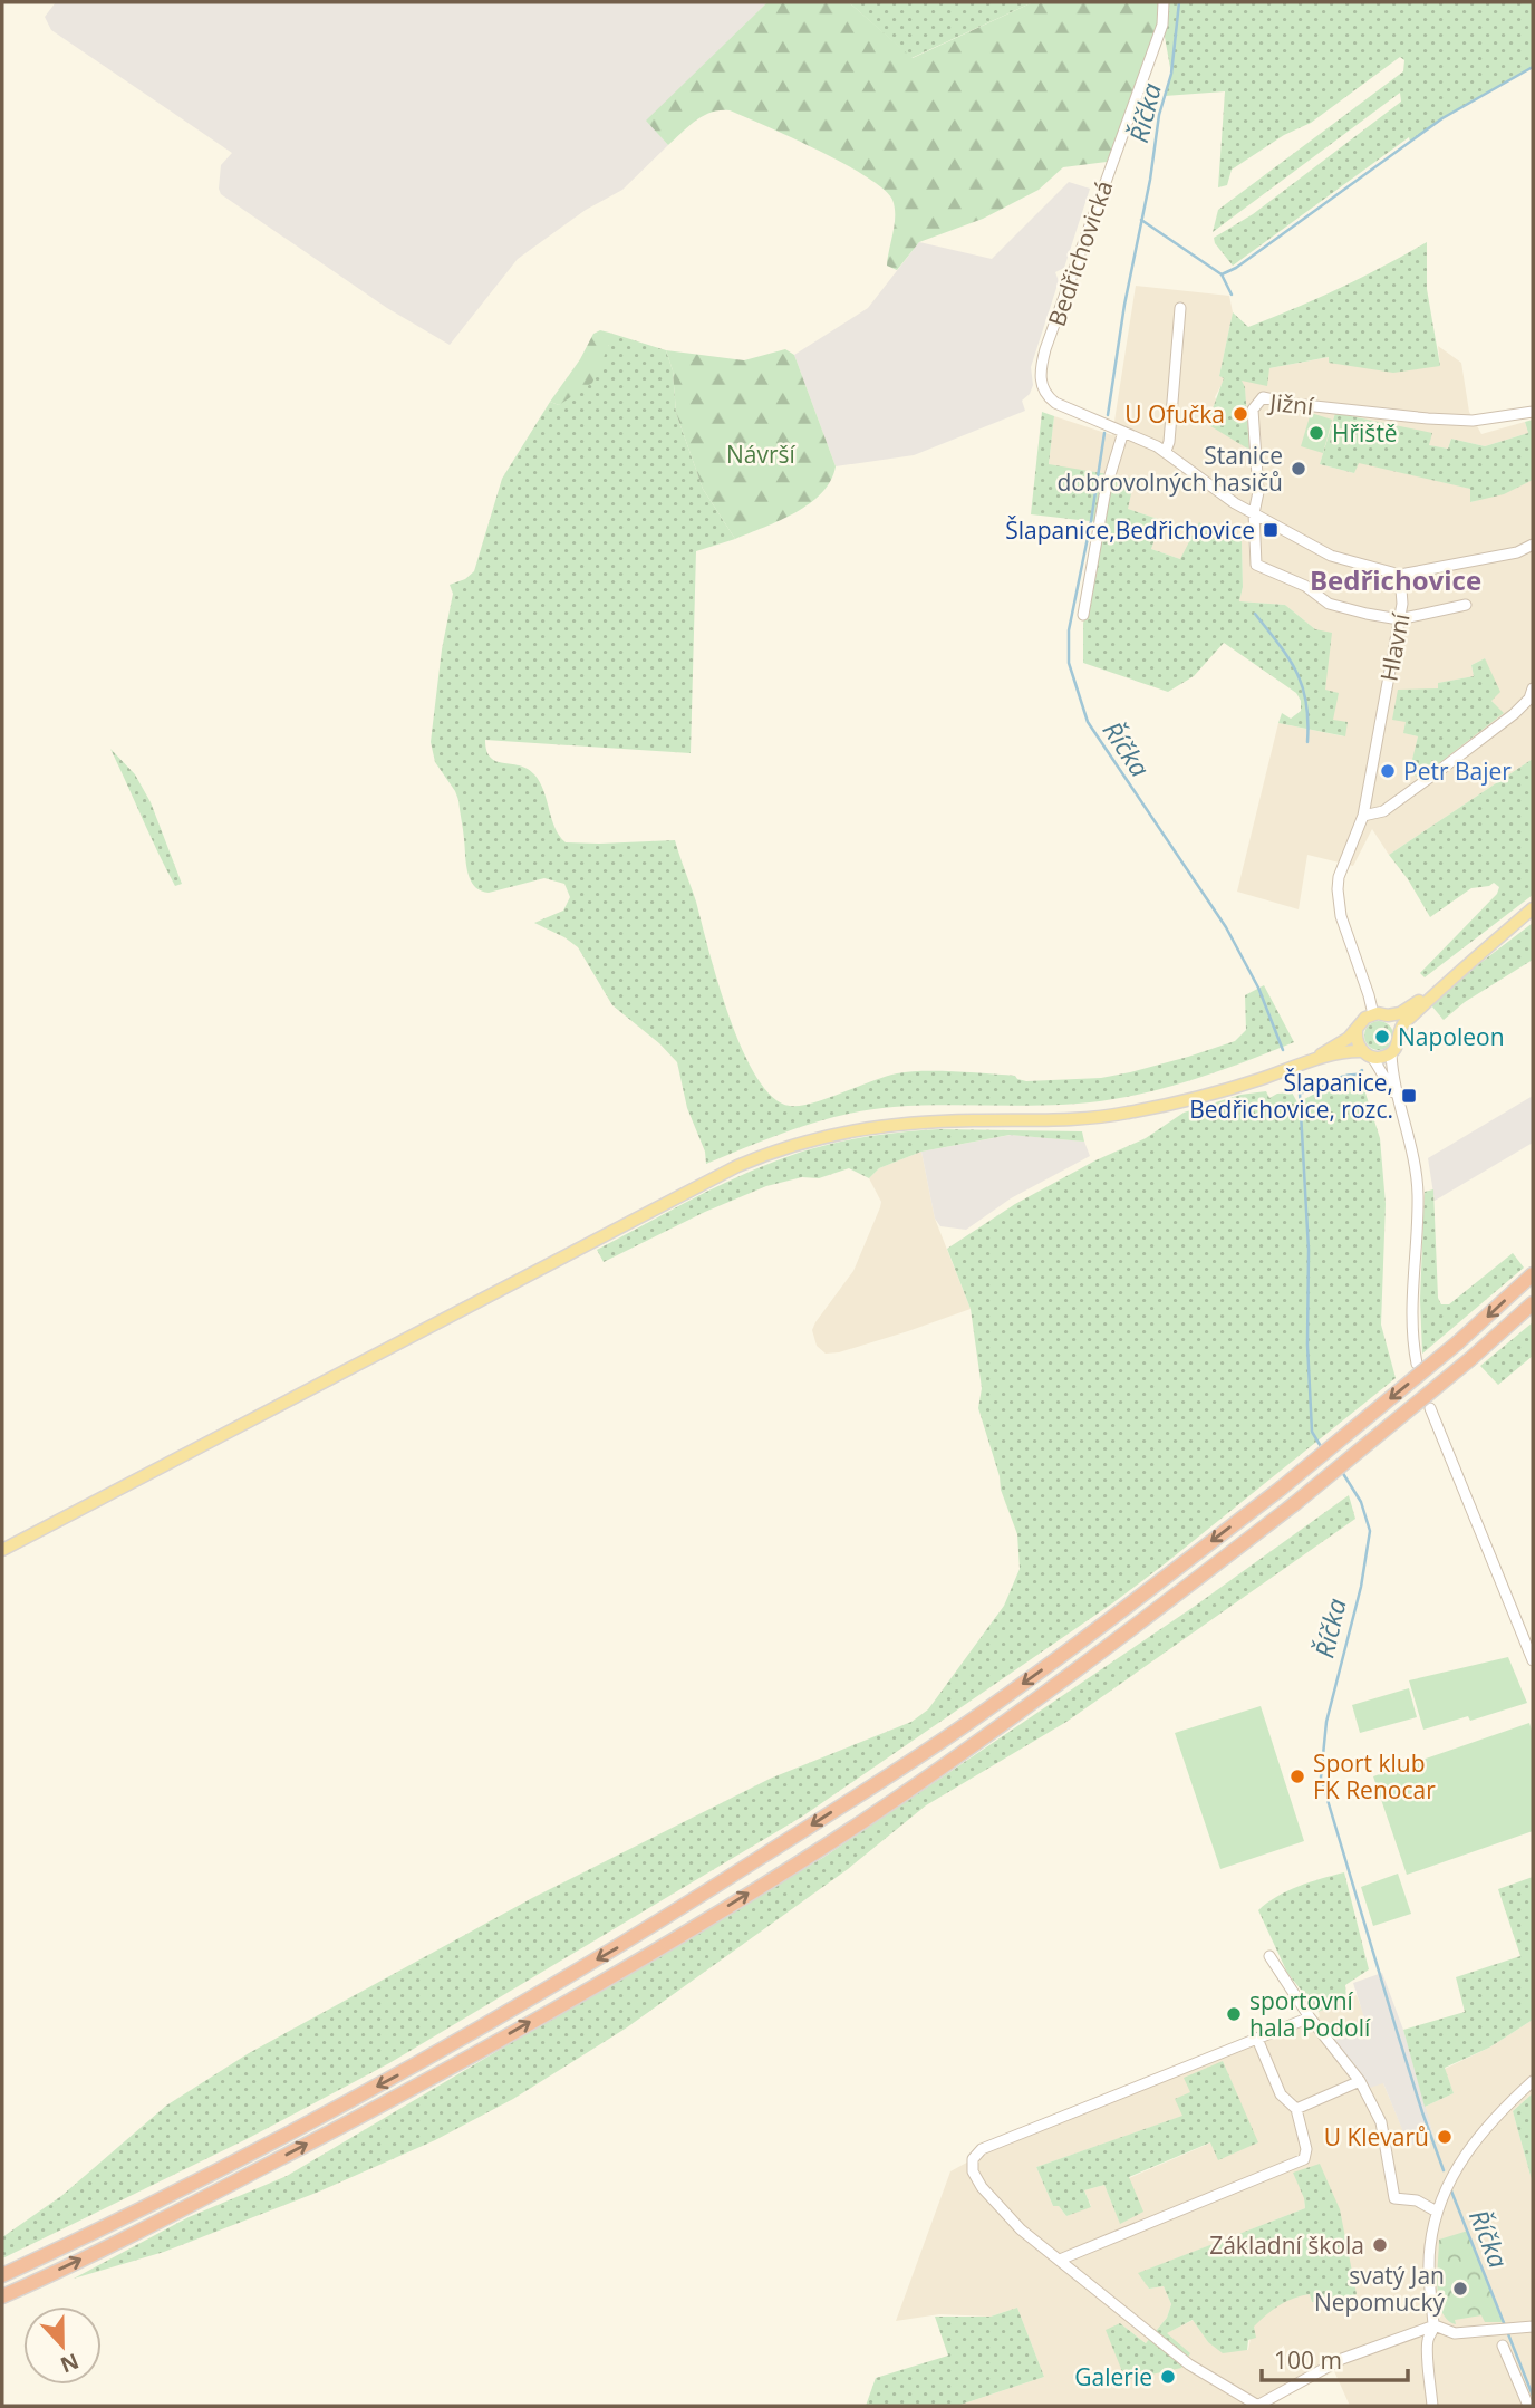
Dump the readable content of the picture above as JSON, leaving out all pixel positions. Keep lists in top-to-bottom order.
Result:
{
  "streets": {
    "street": ["Bedřichovická", "Jižní", "Hlavní"]
  },
  "districts": ["Bedřichovice"],
  "water": ["Říčka"],
  "parks": ["Návrší"],
  "places": {
    "other": [
      "U Ofučka",
      "Hřiště",
      "Stanice dobrovolných hasičů",
      "Petr Bajer",
      "Napoleon",
      "Sport klub FK Renocar",
      "sportovní hala Podolí",
      "U Klevarů",
      "Základní škola",
      "svatý Jan Nepomucký",
      "Galerie"
    ],
    "transit": ["Šlapanice,Bedřichovice", "Šlapanice, Bedřichovice, rozc."]
  },
  "scale_bar": "100 m",
  "north": "bottom"
}
